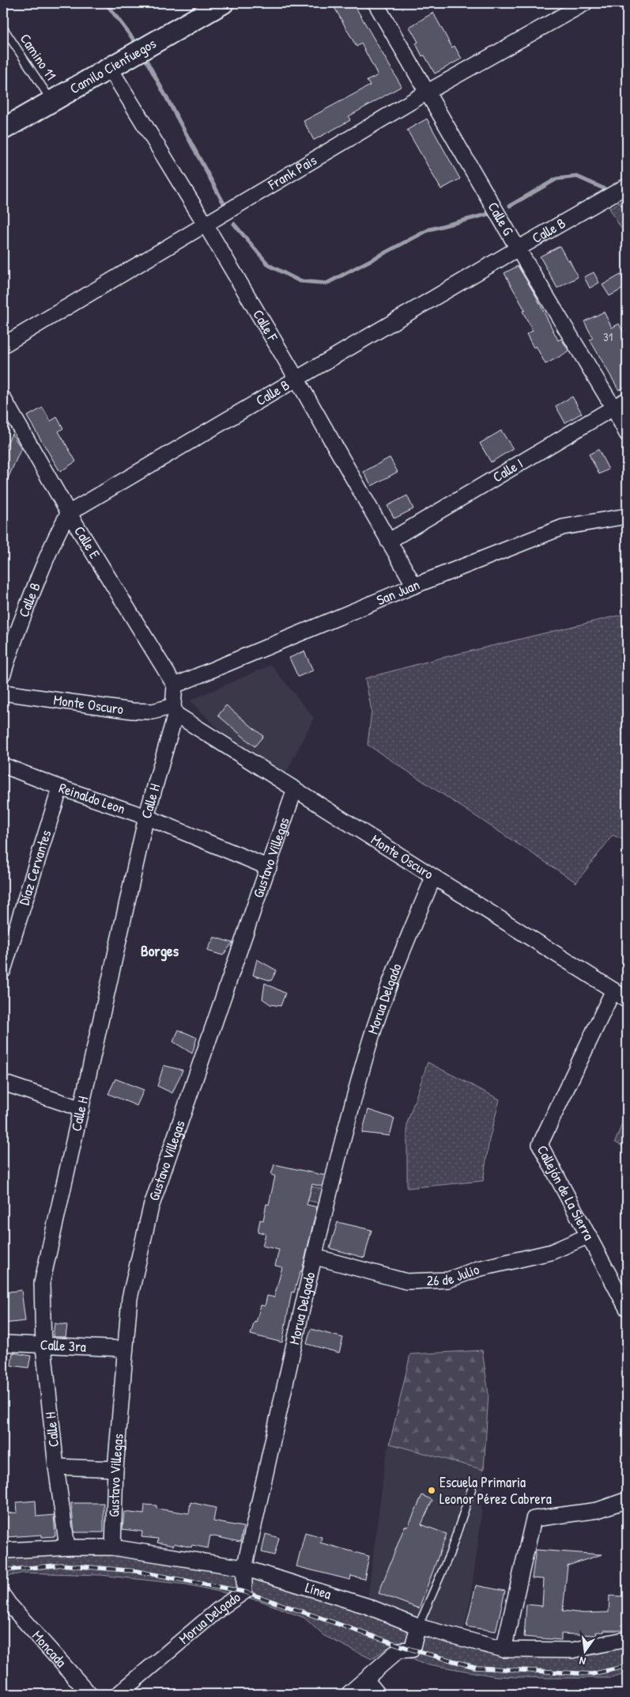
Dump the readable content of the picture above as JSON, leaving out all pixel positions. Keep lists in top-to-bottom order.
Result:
{
  "streets": {
    "street": [
      "Camilo Cienfuegos",
      "Frank Pais",
      "Calle G",
      "Calle B",
      "Calle F",
      "Calle I",
      "Calle E",
      "San Juan",
      "Monte Oscuro",
      "Reinaldo Leon",
      "Calle H",
      "Gustavo Villegas",
      "Díaz Cervantes",
      "Morua Delgado",
      "Callejón de La Sierra",
      "26 de Julio",
      "Calle 3ra",
      "Línea",
      "Moncada"
    ],
    "lane": ["Camino 11"]
  },
  "crossings": [
    ["Camino 11", "Camilo Cienfuegos"],
    ["Camilo Cienfuegos", "Calle F"],
    ["Frank Pais", "Calle G"],
    ["Frank Pais", "Calle F"],
    ["Calle G", "Calle B"],
    ["Calle G", "Calle I"],
    ["Calle B", "Calle F"],
    ["Calle B", "Calle E"],
    ["Calle F", "Calle I"],
    ["Calle F", "San Juan"],
    ["Calle E", "San Juan"],
    ["Calle E", "Calle H"],
    ["San Juan", "Calle H"],
    ["Monte Oscuro", "Calle H"],
    ["Monte Oscuro", "Gustavo Villegas"],
    ["Monte Oscuro", "Morua Delgado"],
    ["Monte Oscuro", "Callejón de La Sierra"],
    ["Reinaldo Leon", "Calle H"],
    ["Reinaldo Leon", "Gustavo Villegas"],
    ["Reinaldo Leon", "Díaz Cervantes"],
    ["Calle H", "Calle 3ra"],
    ["Calle H", "Línea"],
    ["Gustavo Villegas", "Calle 3ra"],
    ["Gustavo Villegas", "Línea"],
    ["Morua Delgado", "26 de Julio"],
    ["Morua Delgado", "Línea"],
    ["Callejón de La Sierra", "26 de Julio"]
  ],
  "districts": ["Borges"],
  "places": ["Escuela Primaria Leonor Pérez Cabrera"],
  "house_numbers": ["31"],
  "north": "bottom"
}
